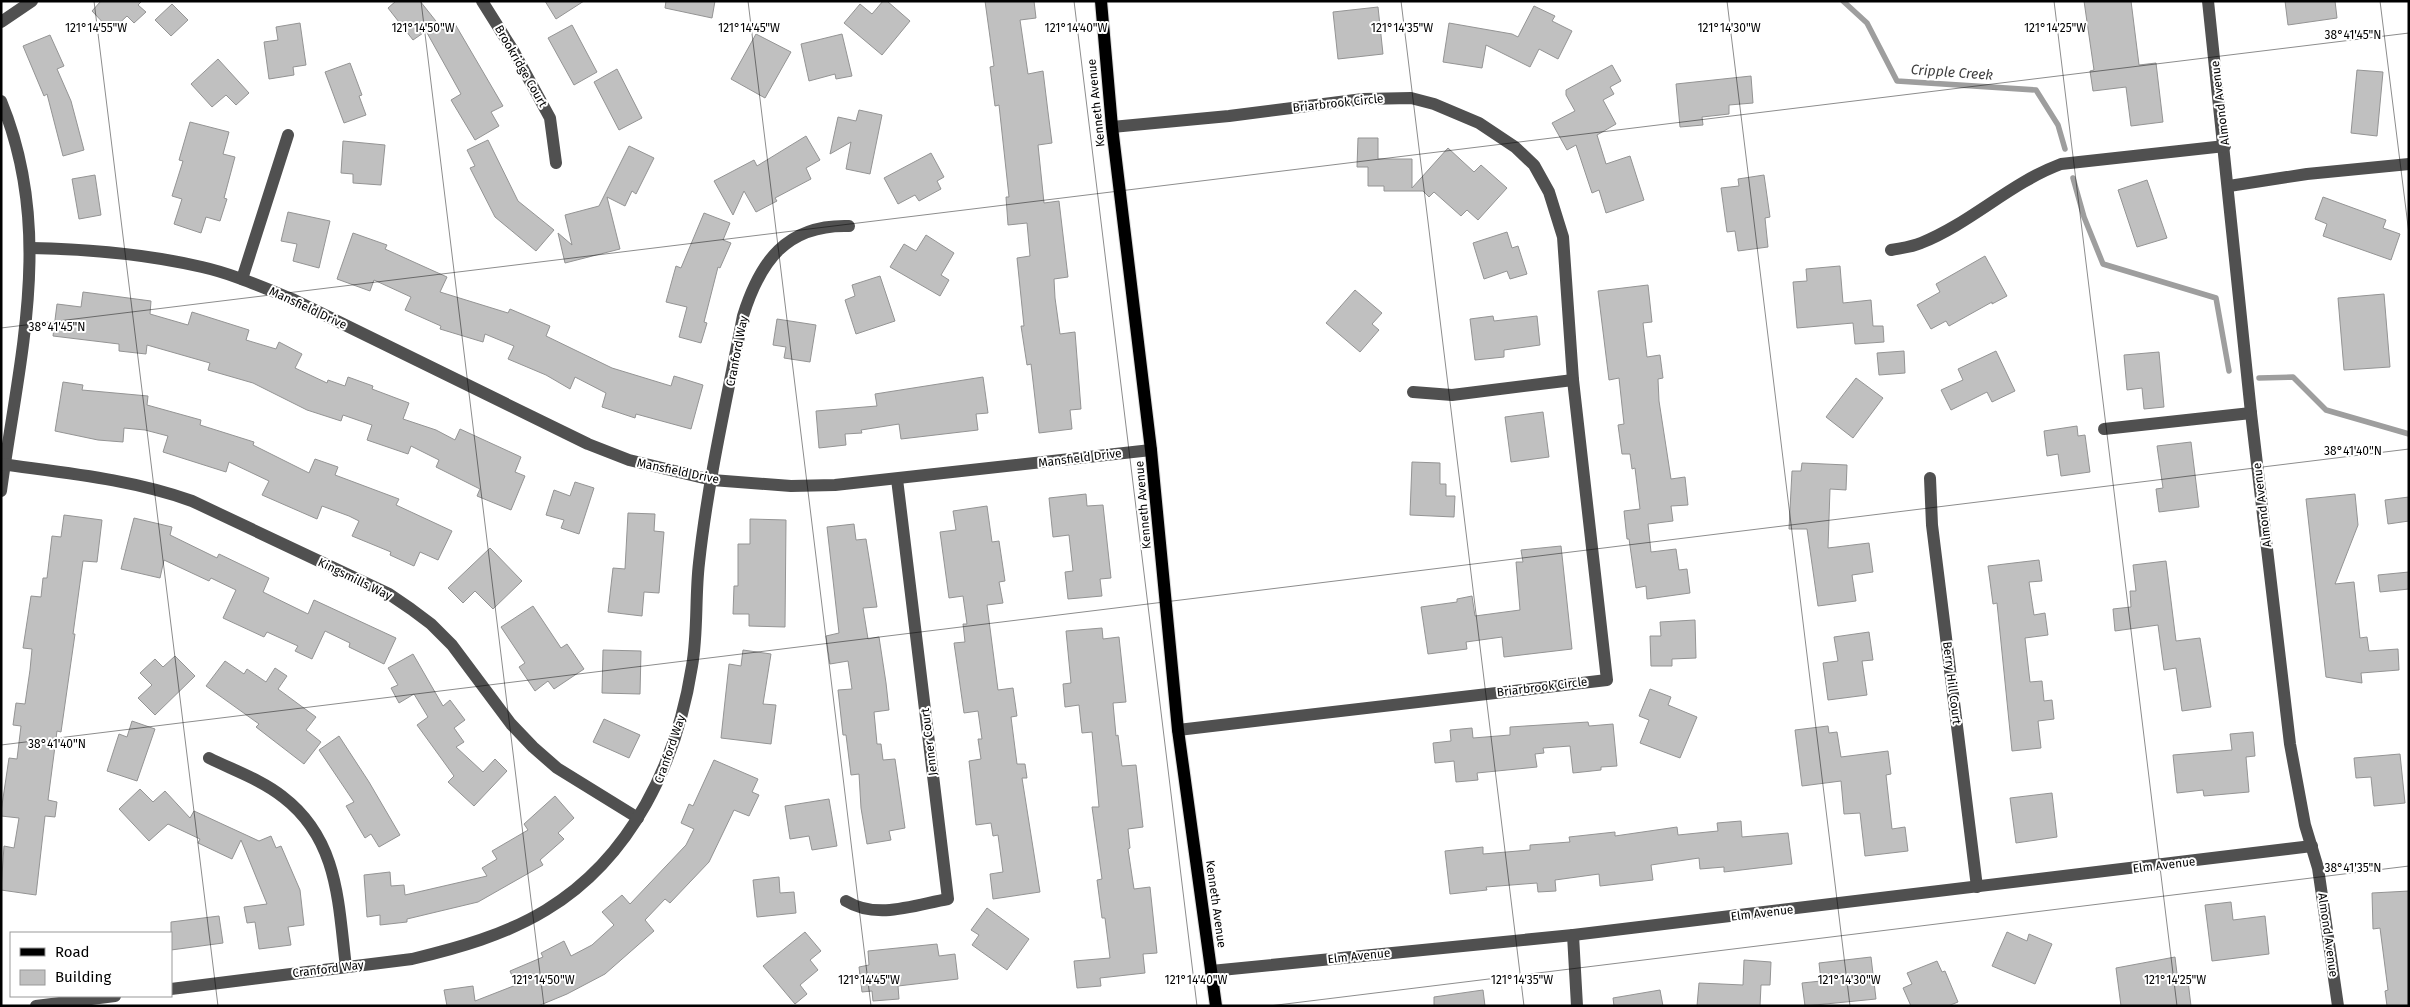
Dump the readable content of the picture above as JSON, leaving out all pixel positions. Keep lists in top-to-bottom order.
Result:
{
  "streets": {
    "main road": ["Kenneth Avenue"],
    "street": [
      "Brookridge Court",
      "Briarbrook Circle",
      "Almond Avenue",
      "Mansfield Drive",
      "Cranford Way",
      "Kingsmills Way",
      "Berry Hill Court",
      "Jenner Court",
      "Elm Avenue"
    ]
  },
  "crossings": [
    ["Kenneth Avenue", "Briarbrook Circle"],
    ["Kenneth Avenue", "Mansfield Drive"],
    ["Kenneth Avenue", "Elm Avenue"],
    ["Almond Avenue", "Elm Avenue"],
    ["Mansfield Drive", "Cranford Way"],
    ["Mansfield Drive", "Jenner Court"],
    ["Cranford Way", "Kingsmills Way"],
    ["Berry Hill Court", "Elm Avenue"]
  ],
  "water": ["Cripple Creek"],
  "legend": ["Road", "Building"],
  "coordinates": [
    "121°14'55\"W",
    "121°14'50\"W",
    "121°14'45\"W",
    "121°14'40\"W",
    "121°14'35\"W",
    "121°14'30\"W",
    "121°14'25\"W",
    "38°41'45\"N",
    "38°41'40\"N",
    "38°41'35\"N"
  ]
}
